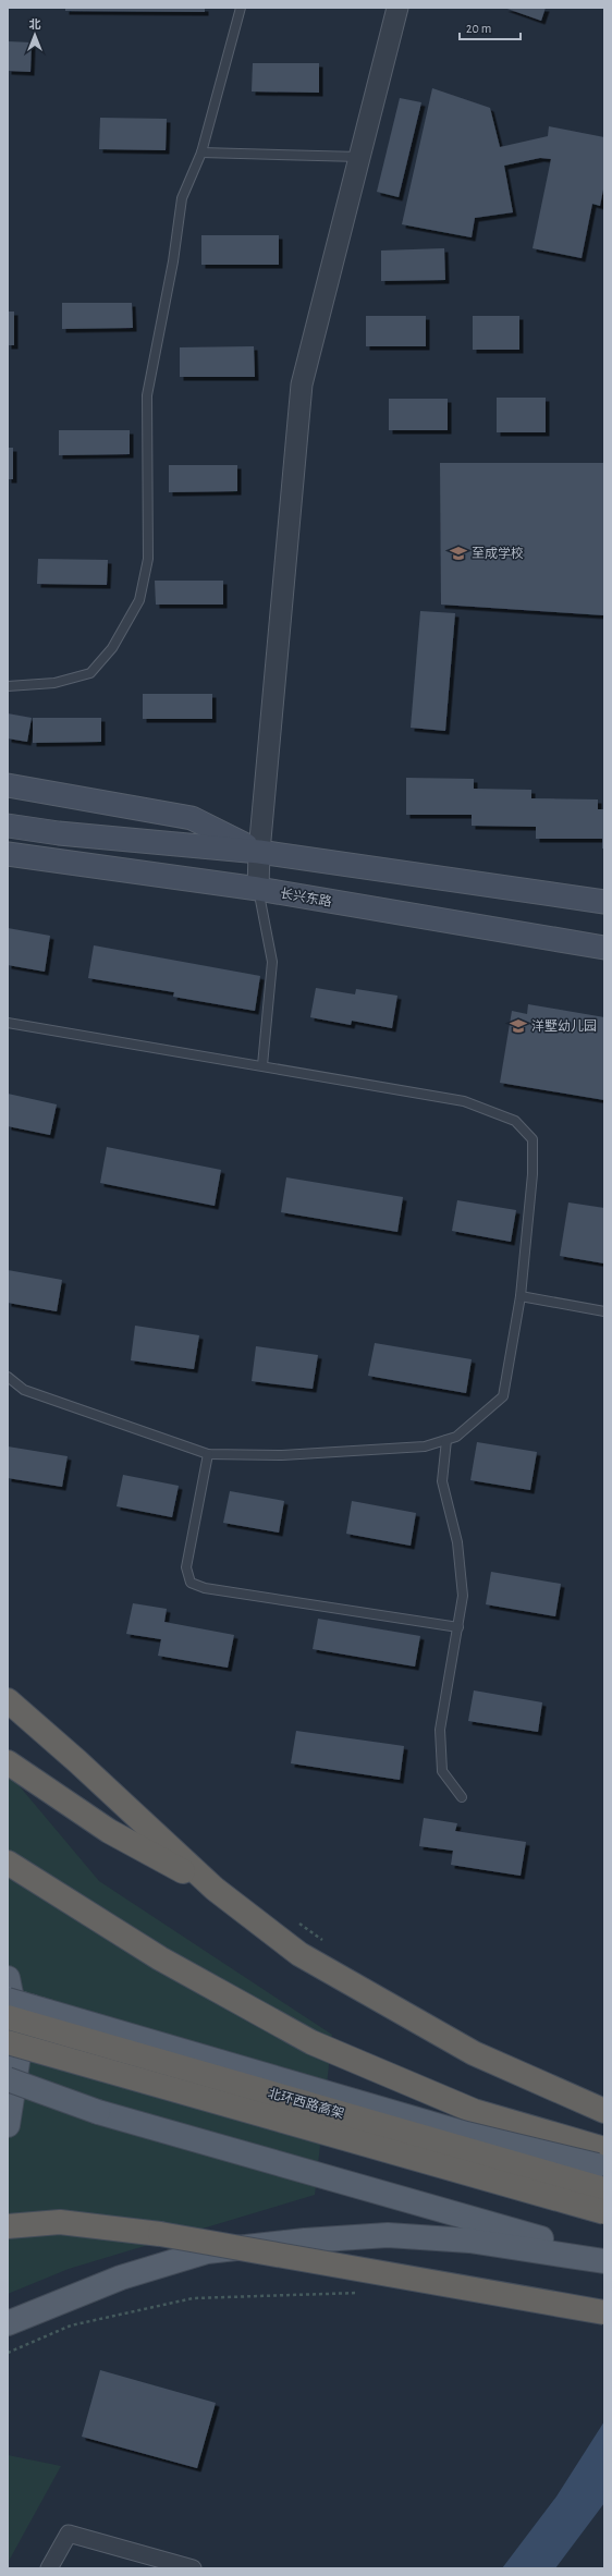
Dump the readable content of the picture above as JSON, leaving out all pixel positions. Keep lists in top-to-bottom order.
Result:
{
  "streets": {
    "highway": ["北环西路高架"],
    "main road": ["长兴东路"]
  },
  "places": {
    "school or university": ["至成学校", "洋墅幼儿园"]
  },
  "scale_bar": "20 m",
  "north": "top"
}
